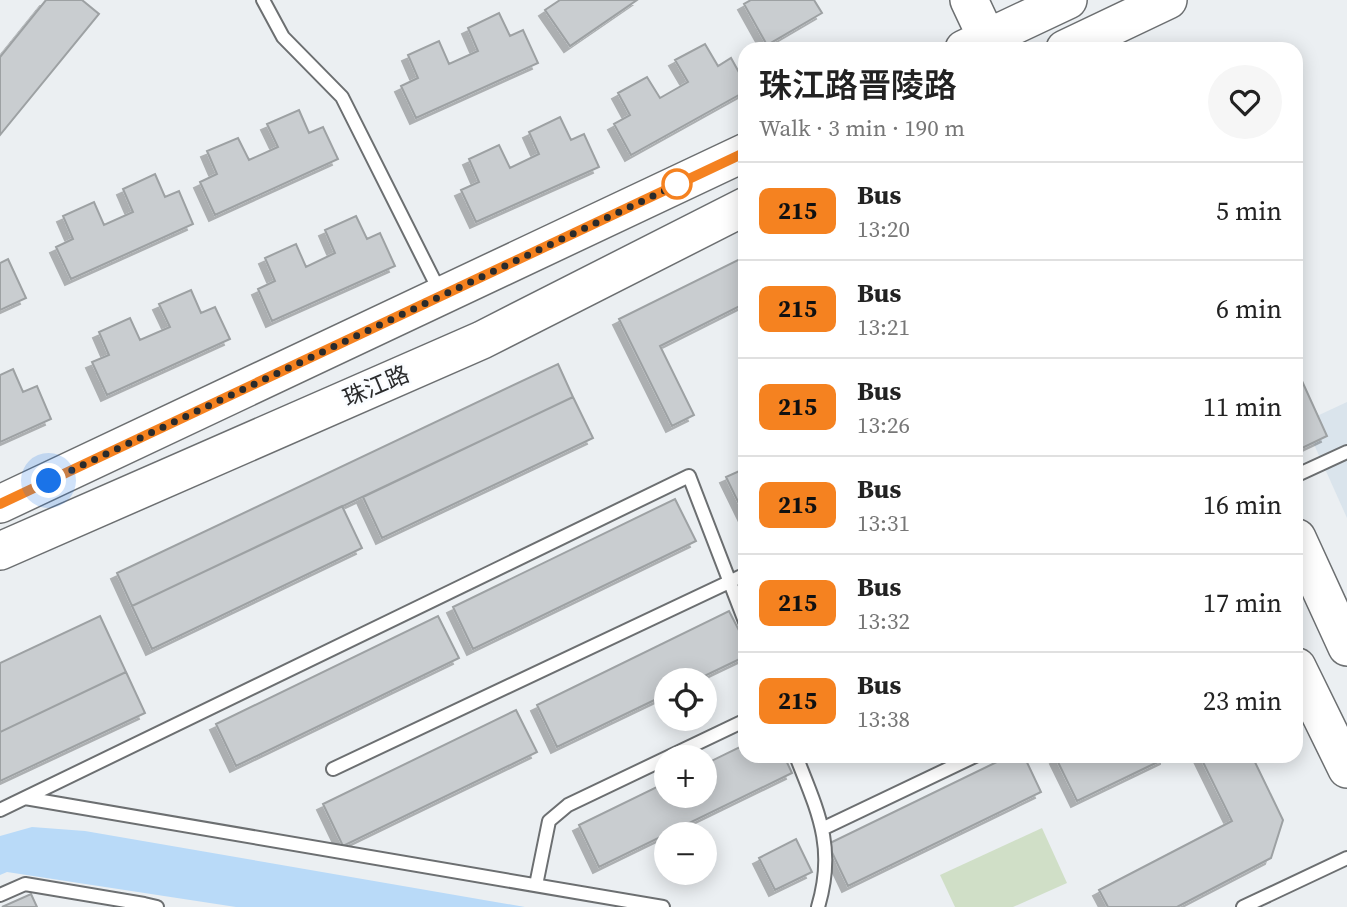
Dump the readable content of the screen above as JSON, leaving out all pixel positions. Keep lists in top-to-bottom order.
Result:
{
  "streets": {
    "street": ["珠江路"]
  },
  "lines": ["bus line 215"],
  "page": {
    "heading": ["珠江路晋陵路", "Walk · 3 min · 190 m"],
    "list": [
      {
        "mark": "215",
        "name": "Bus",
        "note": "13:20",
        "value": "5 min"
      },
      {
        "mark": "215",
        "name": "Bus",
        "note": "13:21",
        "value": "6 min"
      },
      {
        "mark": "215",
        "name": "Bus",
        "note": "13:26",
        "value": "11 min"
      },
      {
        "mark": "215",
        "name": "Bus",
        "note": "13:31",
        "value": "16 min"
      },
      {
        "mark": "215",
        "name": "Bus",
        "note": "13:32",
        "value": "17 min"
      },
      {
        "mark": "215",
        "name": "Bus",
        "note": "13:38",
        "value": "23 min"
      }
    ],
    "map_buttons": ["+", "−"]
  }
}
